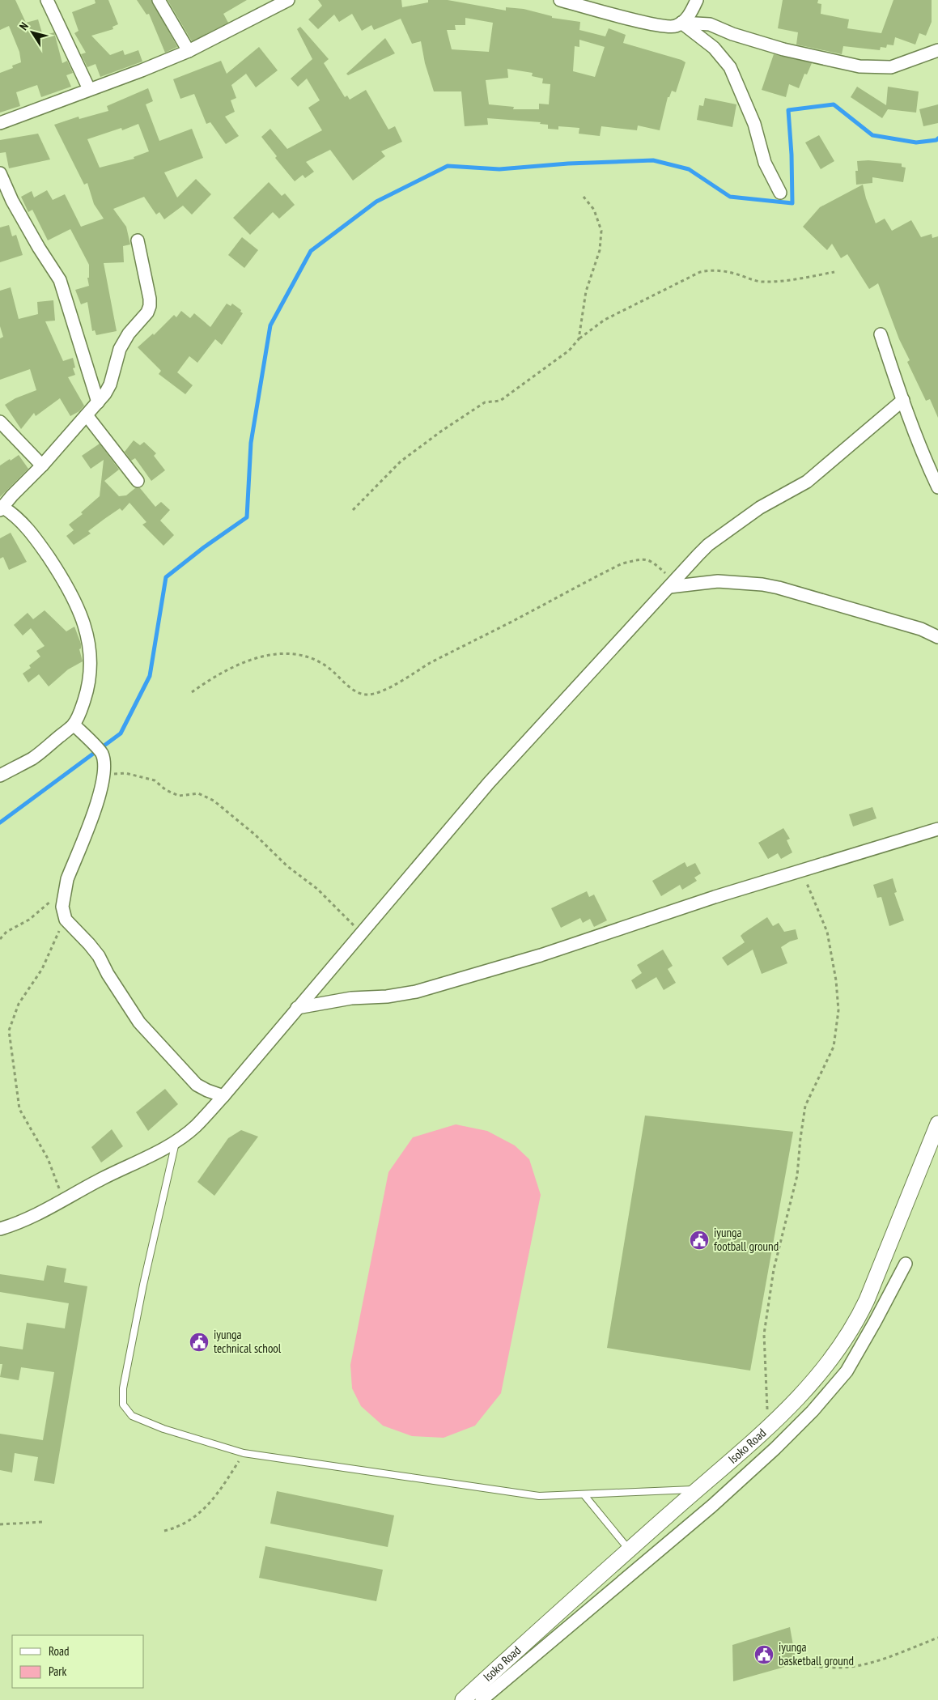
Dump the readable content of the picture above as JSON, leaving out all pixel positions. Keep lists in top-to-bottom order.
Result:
{
  "streets": {
    "street": ["Isoko Road"]
  },
  "places": {
    "public building": ["iyunga football ground", "iyunga technical school", "iyunga basketball ground"]
  },
  "legend": ["Road", "Park"],
  "north": "top left"
}
